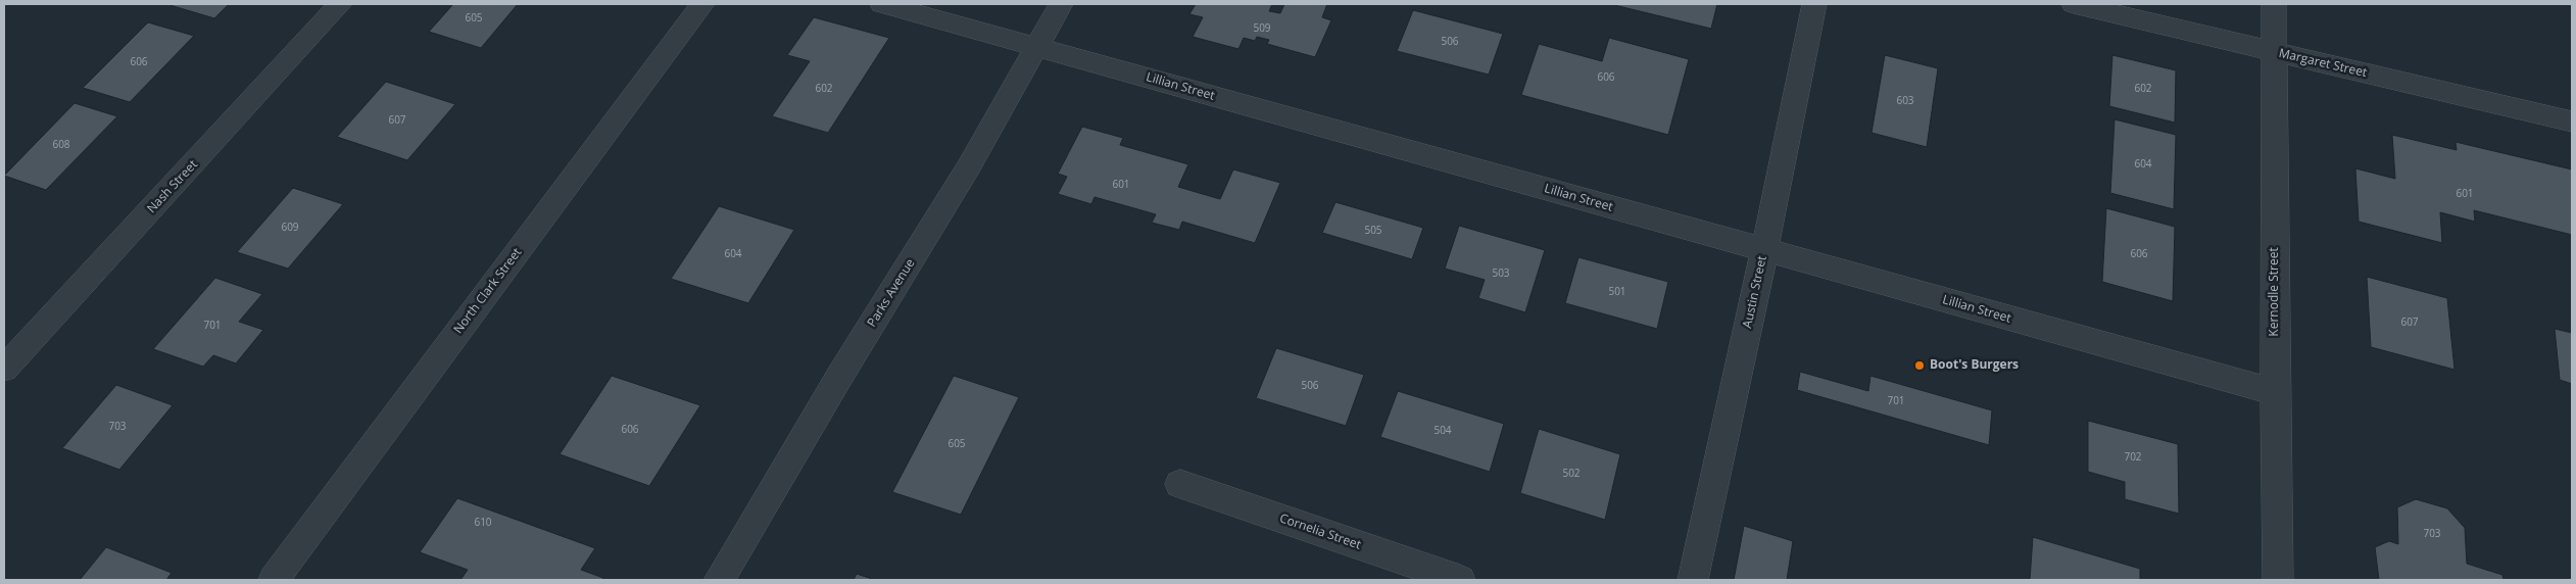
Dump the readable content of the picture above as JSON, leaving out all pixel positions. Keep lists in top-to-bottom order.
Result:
{
  "streets": {
    "street": [
      "Margaret Street",
      "Lillian Street",
      "Nash Street",
      "North Clark Street",
      "Austin Street",
      "Kernodle Street",
      "Parks Avenue",
      "Cornelia Street"
    ]
  },
  "crossings": [
    ["Margaret Street", "Kernodle Street"],
    ["Lillian Street", "Austin Street"],
    ["Lillian Street", "Kernodle Street"],
    ["Lillian Street", "Parks Avenue"]
  ],
  "places": ["Boot's Burgers"],
  "house_numbers": [
    "605",
    "509",
    "506",
    "606",
    "606",
    "602",
    "602",
    "603",
    "607",
    "608",
    "604",
    "601",
    "601",
    "609",
    "505",
    "604",
    "606",
    "503",
    "501",
    "607",
    "701",
    "506",
    "701",
    "703",
    "606",
    "504",
    "605",
    "702",
    "502",
    "610",
    "703"
  ]
}
